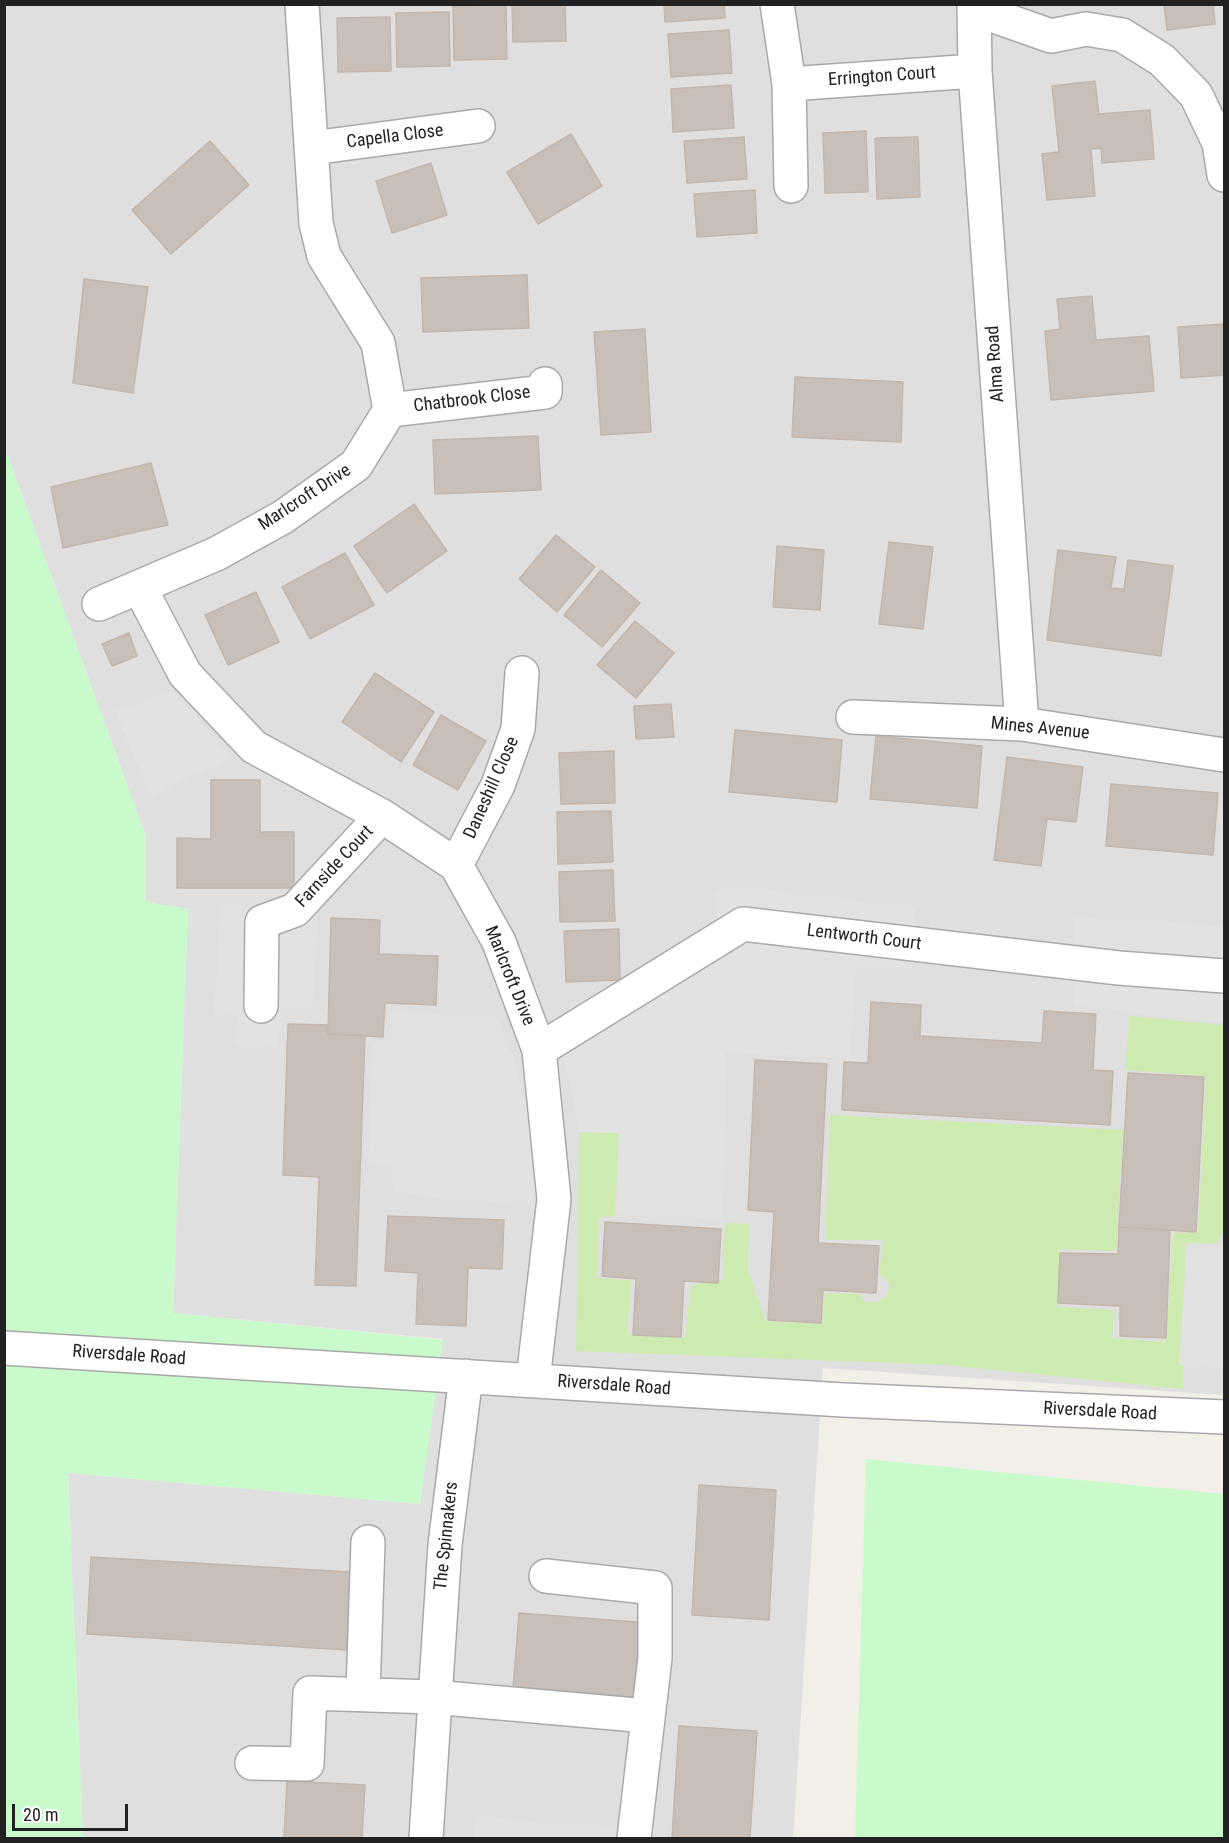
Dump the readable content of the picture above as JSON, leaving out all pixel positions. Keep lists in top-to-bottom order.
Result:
{
  "streets": {
    "street": [
      "Errington Court",
      "Capella Close",
      "Alma Road",
      "Chatbrook Close",
      "Marlcroft Drive",
      "Mines Avenue",
      "Daneshill Close",
      "Farnside Court",
      "Lentworth Court",
      "Riversdale Road",
      "The Spinnakers"
    ]
  },
  "crossings": [
    ["Errington Court", "Alma Road"],
    ["Alma Road", "Mines Avenue"],
    ["Chatbrook Close", "Marlcroft Drive"],
    ["Marlcroft Drive", "Daneshill Close"],
    ["Marlcroft Drive", "Farnside Court"],
    ["Marlcroft Drive", "Lentworth Court"],
    ["Marlcroft Drive", "Riversdale Road"],
    ["Riversdale Road", "The Spinnakers"]
  ],
  "scale_bar": "20 m"
}
